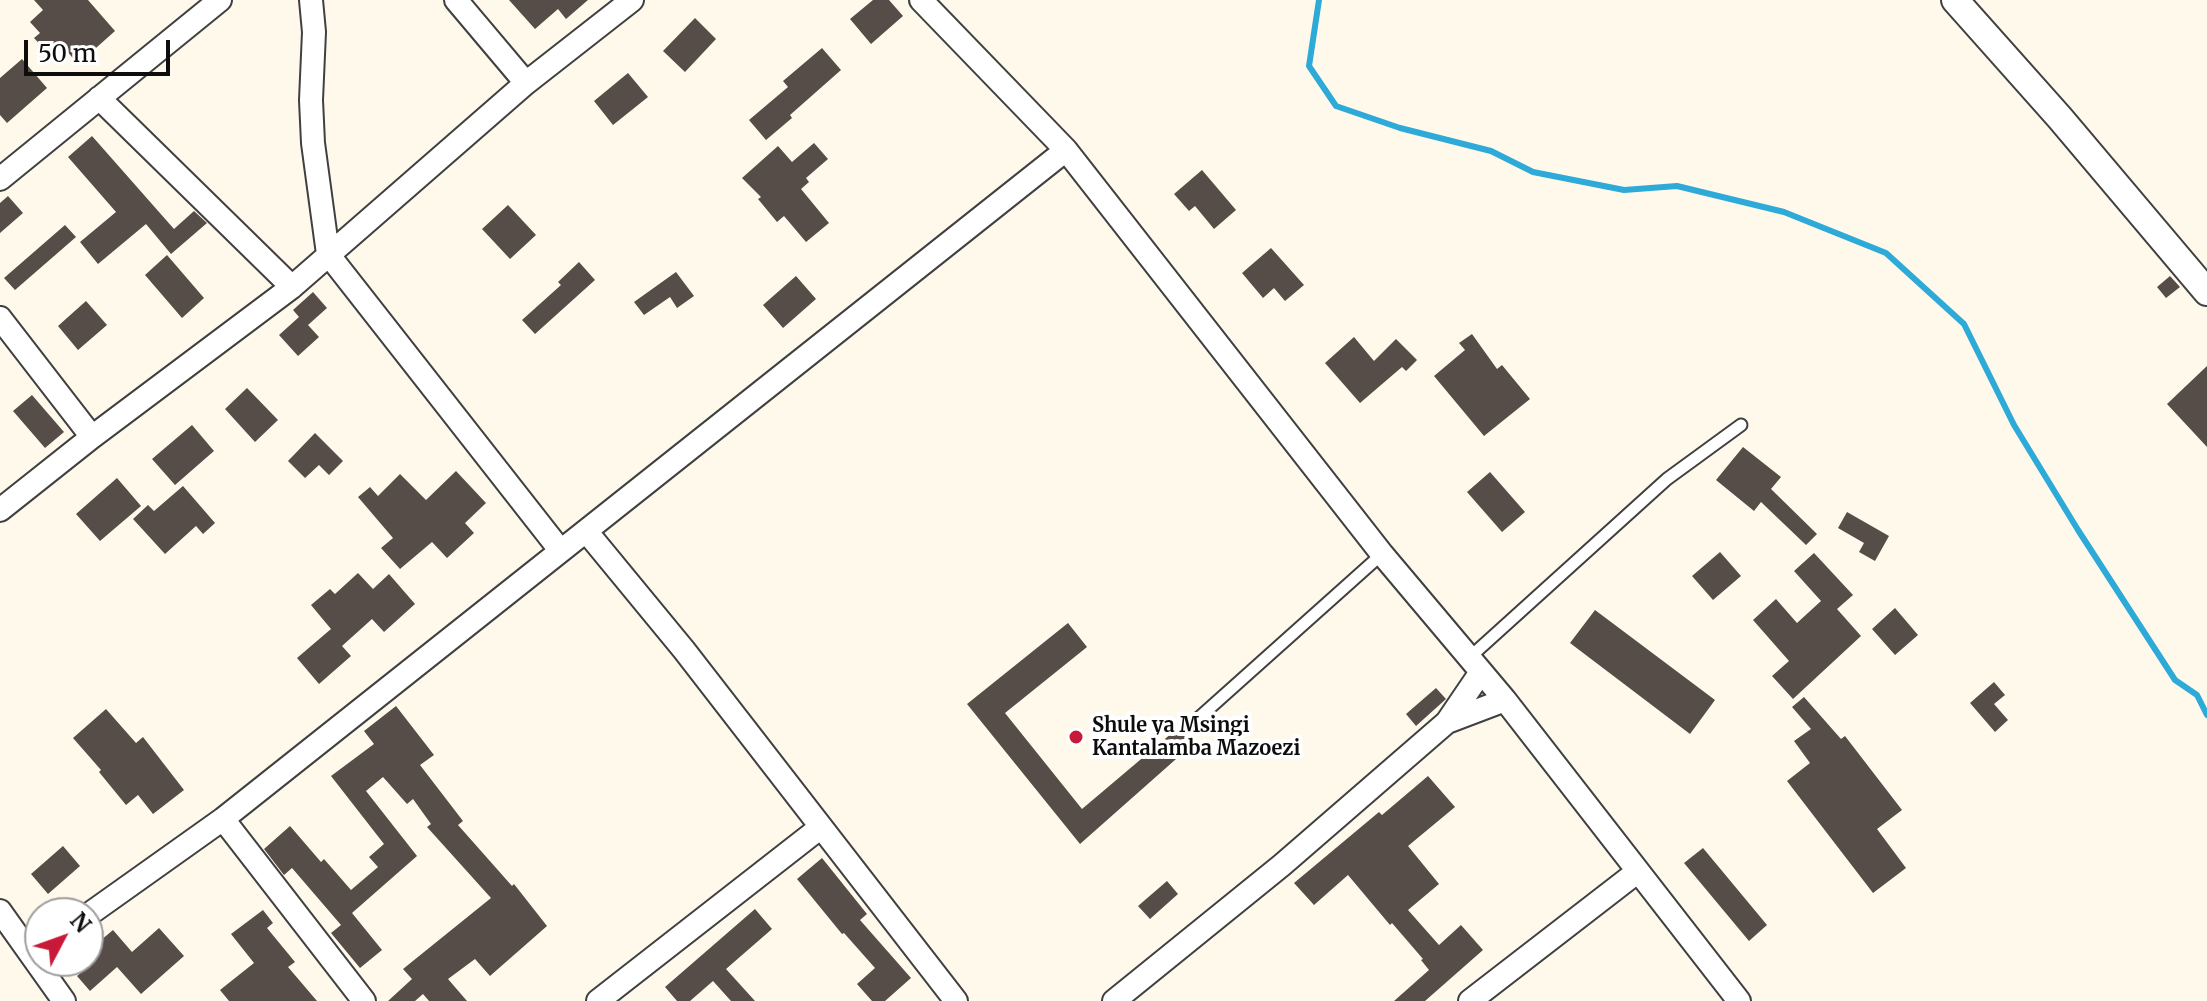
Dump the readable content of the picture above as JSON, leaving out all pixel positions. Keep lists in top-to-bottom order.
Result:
{
  "places": ["Shule ya Msingi Kantalamba Mazoezi"],
  "scale_bar": "50 m",
  "north": "top right"
}
